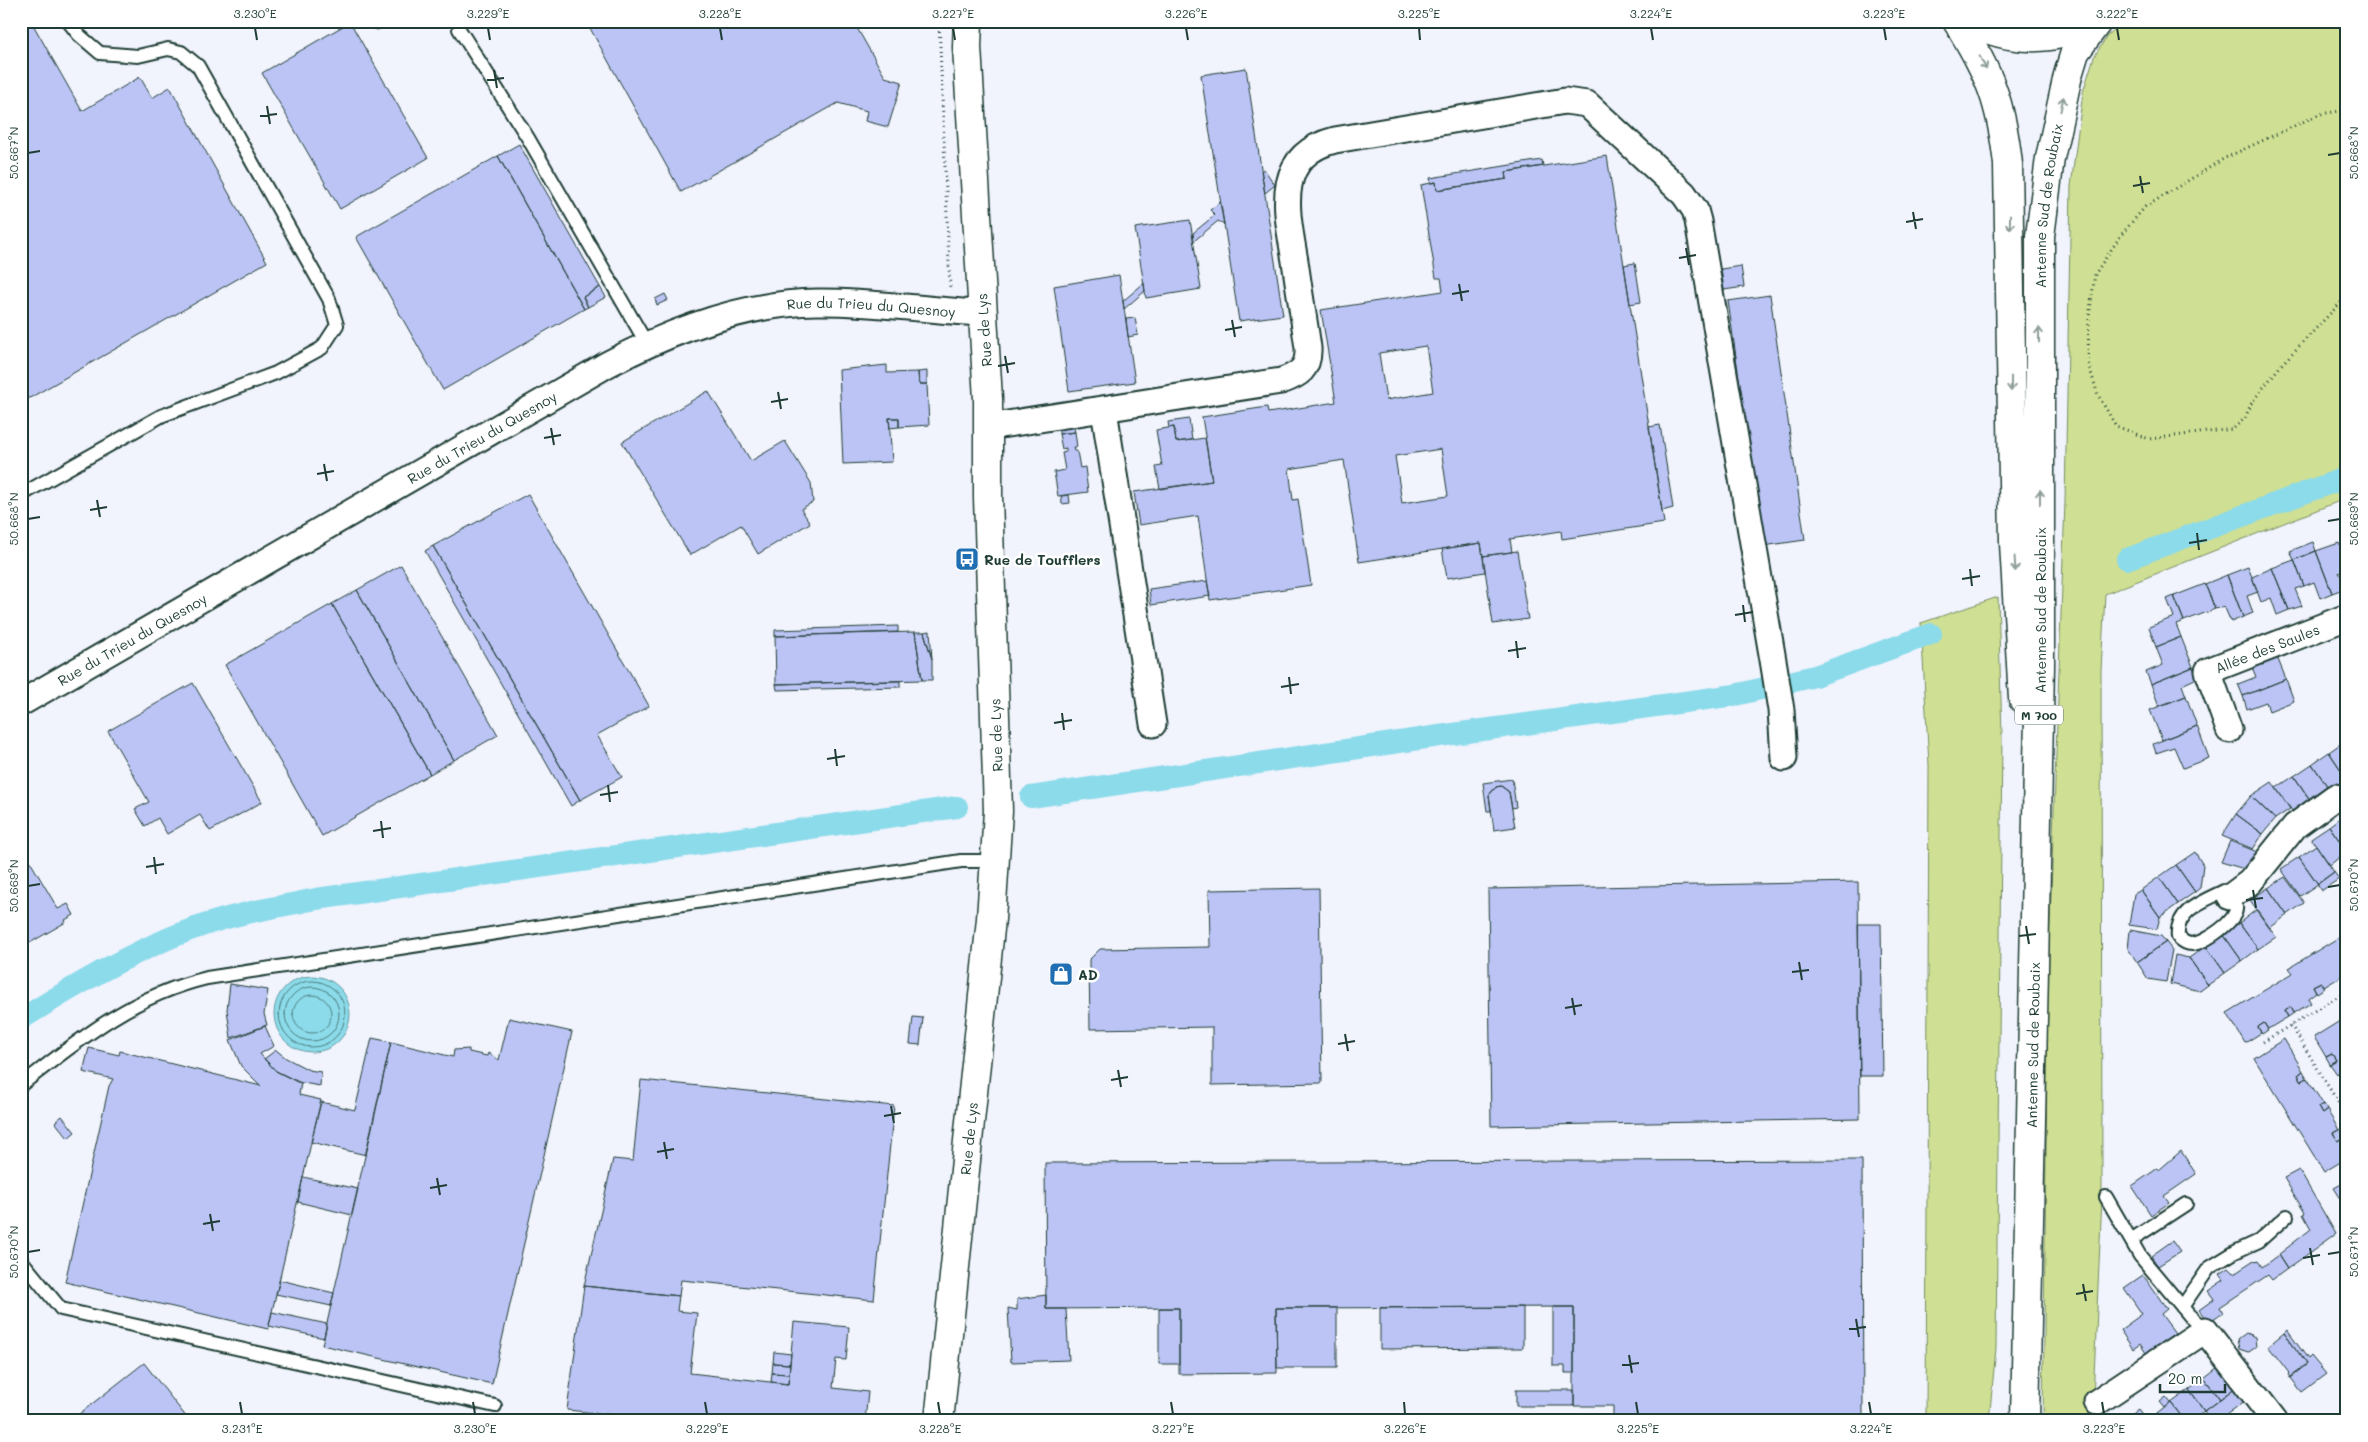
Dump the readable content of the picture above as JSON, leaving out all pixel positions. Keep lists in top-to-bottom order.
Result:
{
  "streets": {
    "main road": ["Antenne Sud de Roubaix", "Rue de Lys", "M 700"],
    "street": ["Rue du Trieu du Quesnoy", "Allée des Saules"]
  },
  "crossings": [
    ["Rue du Trieu du Quesnoy", "Rue de Lys"]
  ],
  "places": {
    "bus stop": ["Rue de Toufflers"],
    "shop": ["AD"]
  },
  "scale_bar": "20 m",
  "coordinates": [
    "3.230°E",
    "3.229°E",
    "3.228°E",
    "3.227°E",
    "3.226°E",
    "3.225°E",
    "3.224°E",
    "3.223°E",
    "3.222°E",
    "50.668°N",
    "50.667°N",
    "50.669°N",
    "50.670°N",
    "50.671°N",
    "3.231°E"
  ]
}
